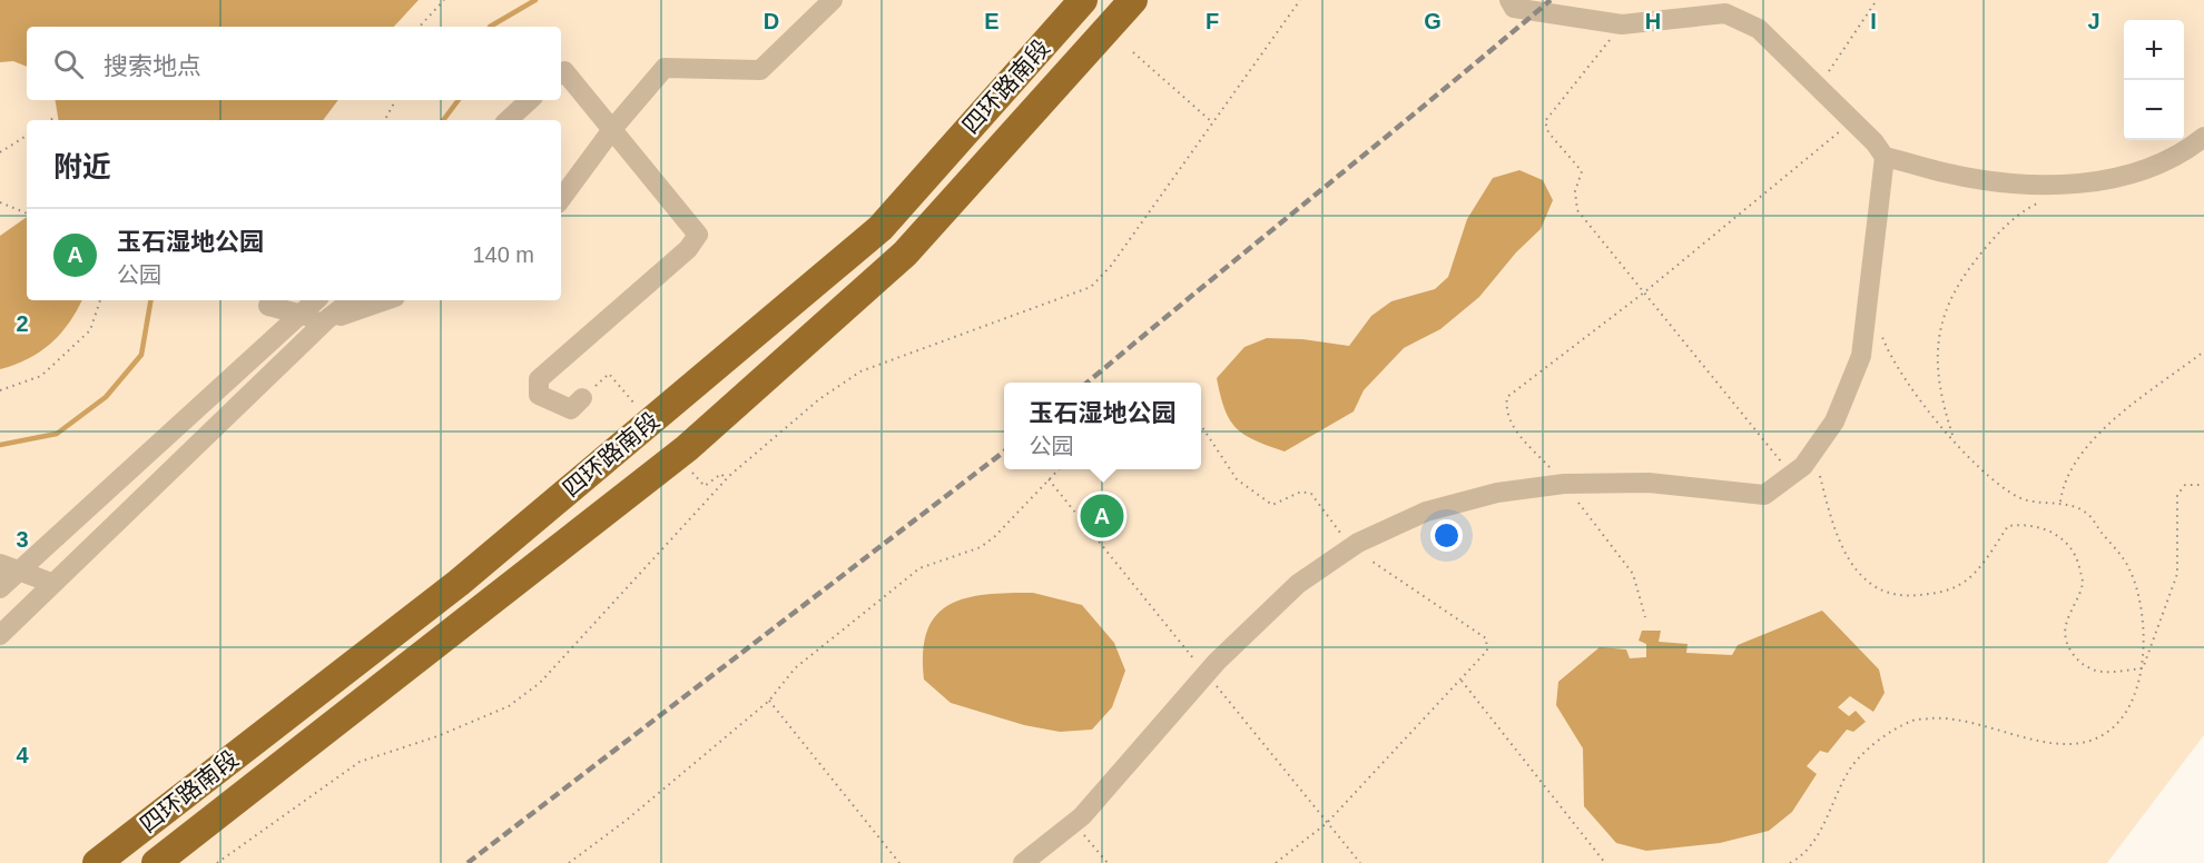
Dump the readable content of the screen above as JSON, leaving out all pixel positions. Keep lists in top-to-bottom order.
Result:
{
  "streets": {
    "highway": ["四环路南段"]
  },
  "page": {
    "map_buttons": ["+", "−"],
    "search": "搜索地点",
    "heading": "附近",
    "list": [
      {
        "mark": "A",
        "name": "玉石湿地公园",
        "note": "公园",
        "value": "140 m"
      }
    ],
    "popup": ["玉石湿地公园", "公园"],
    "pins": "A"
  },
  "grid": {
    "columns": [
      "D",
      "E",
      "F",
      "G",
      "H",
      "I",
      "J"
    ],
    "rows": ["2", "3", "4"]
  }
}
